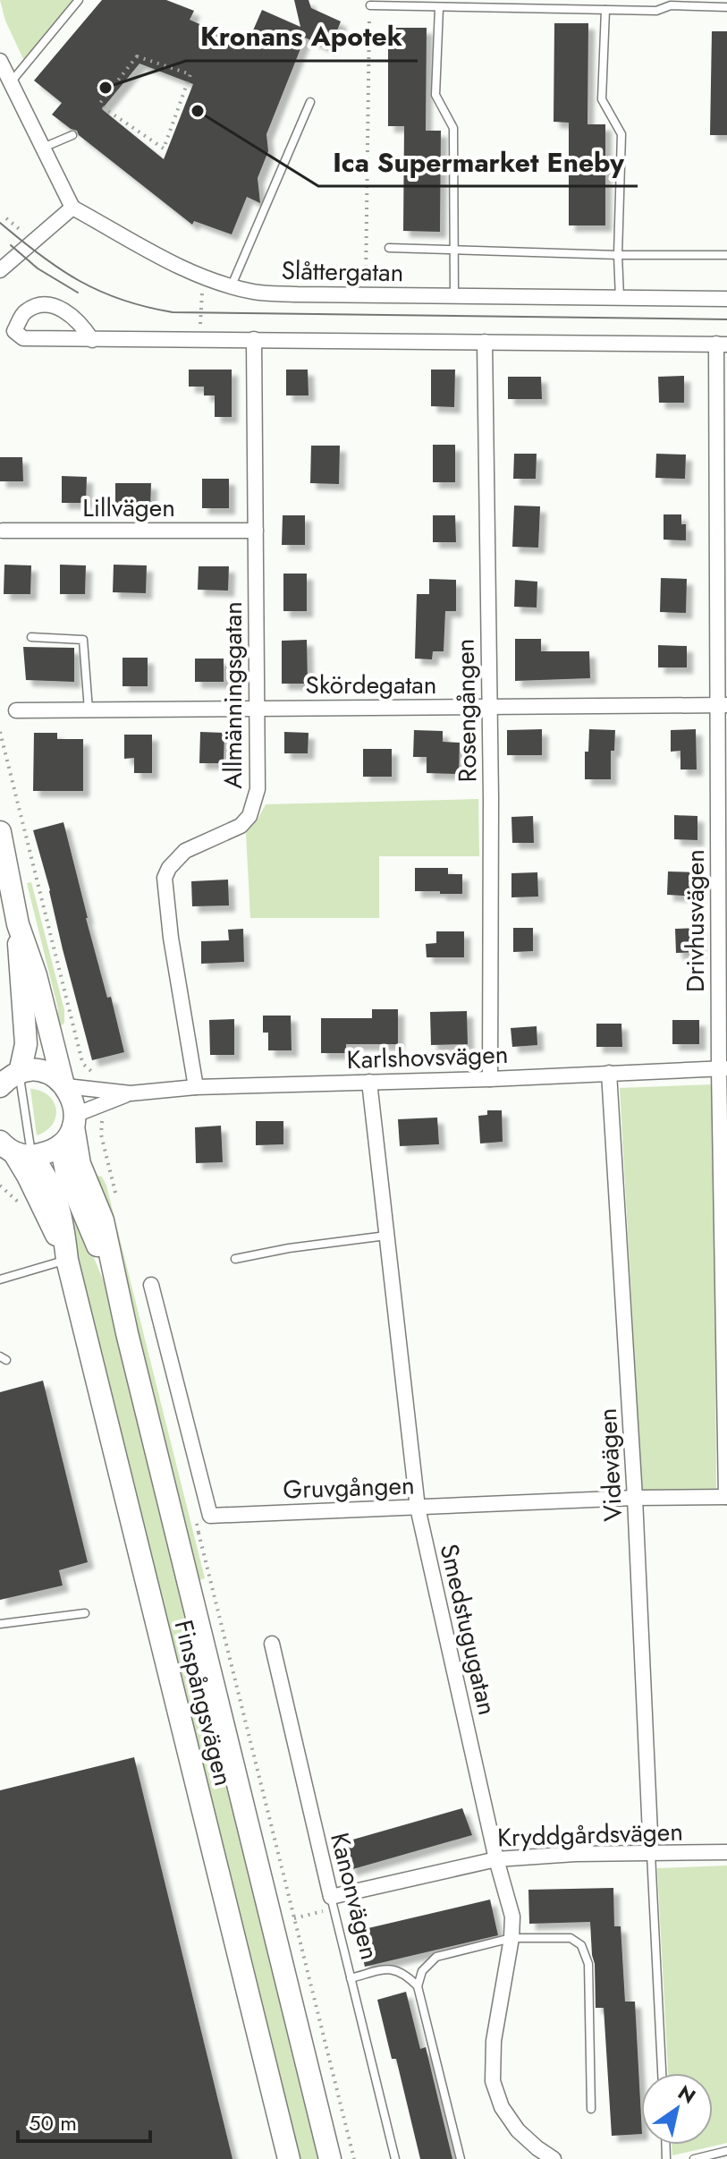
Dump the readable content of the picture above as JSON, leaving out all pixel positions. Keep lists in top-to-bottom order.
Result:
{
  "streets": {
    "main road": ["Finspångsvägen"],
    "street": [
      "Slåttergatan",
      "Lillvägen",
      "Skördegatan",
      "Allmänningsgatan",
      "Rosengången",
      "Drivhusvägen",
      "Karlshovsvägen",
      "Videvägen",
      "Gruvgången",
      "Smedstugugatan",
      "Kryddgårdsvägen",
      "Kanonvägen"
    ]
  },
  "crossings": [
    ["Lillvägen", "Allmänningsgatan"],
    ["Skördegatan", "Allmänningsgatan"],
    ["Skördegatan", "Rosengången"],
    ["Skördegatan", "Drivhusvägen"],
    ["Allmänningsgatan", "Karlshovsvägen"],
    ["Rosengången", "Karlshovsvägen"],
    ["Drivhusvägen", "Karlshovsvägen"],
    ["Drivhusvägen", "Gruvgången"],
    ["Karlshovsvägen", "Videvägen"],
    ["Karlshovsvägen", "Smedstugugatan"],
    ["Karlshovsvägen", "Finspångsvägen"],
    ["Videvägen", "Gruvgången"],
    ["Videvägen", "Kryddgårdsvägen"],
    ["Gruvgången", "Smedstugugatan"],
    ["Smedstugugatan", "Kryddgårdsvägen"],
    ["Kryddgårdsvägen", "Kanonvägen"]
  ],
  "places": ["Kronans Apotek", "Ica Supermarket Eneby"],
  "scale_bar": "50 m",
  "north": "top right"
}
